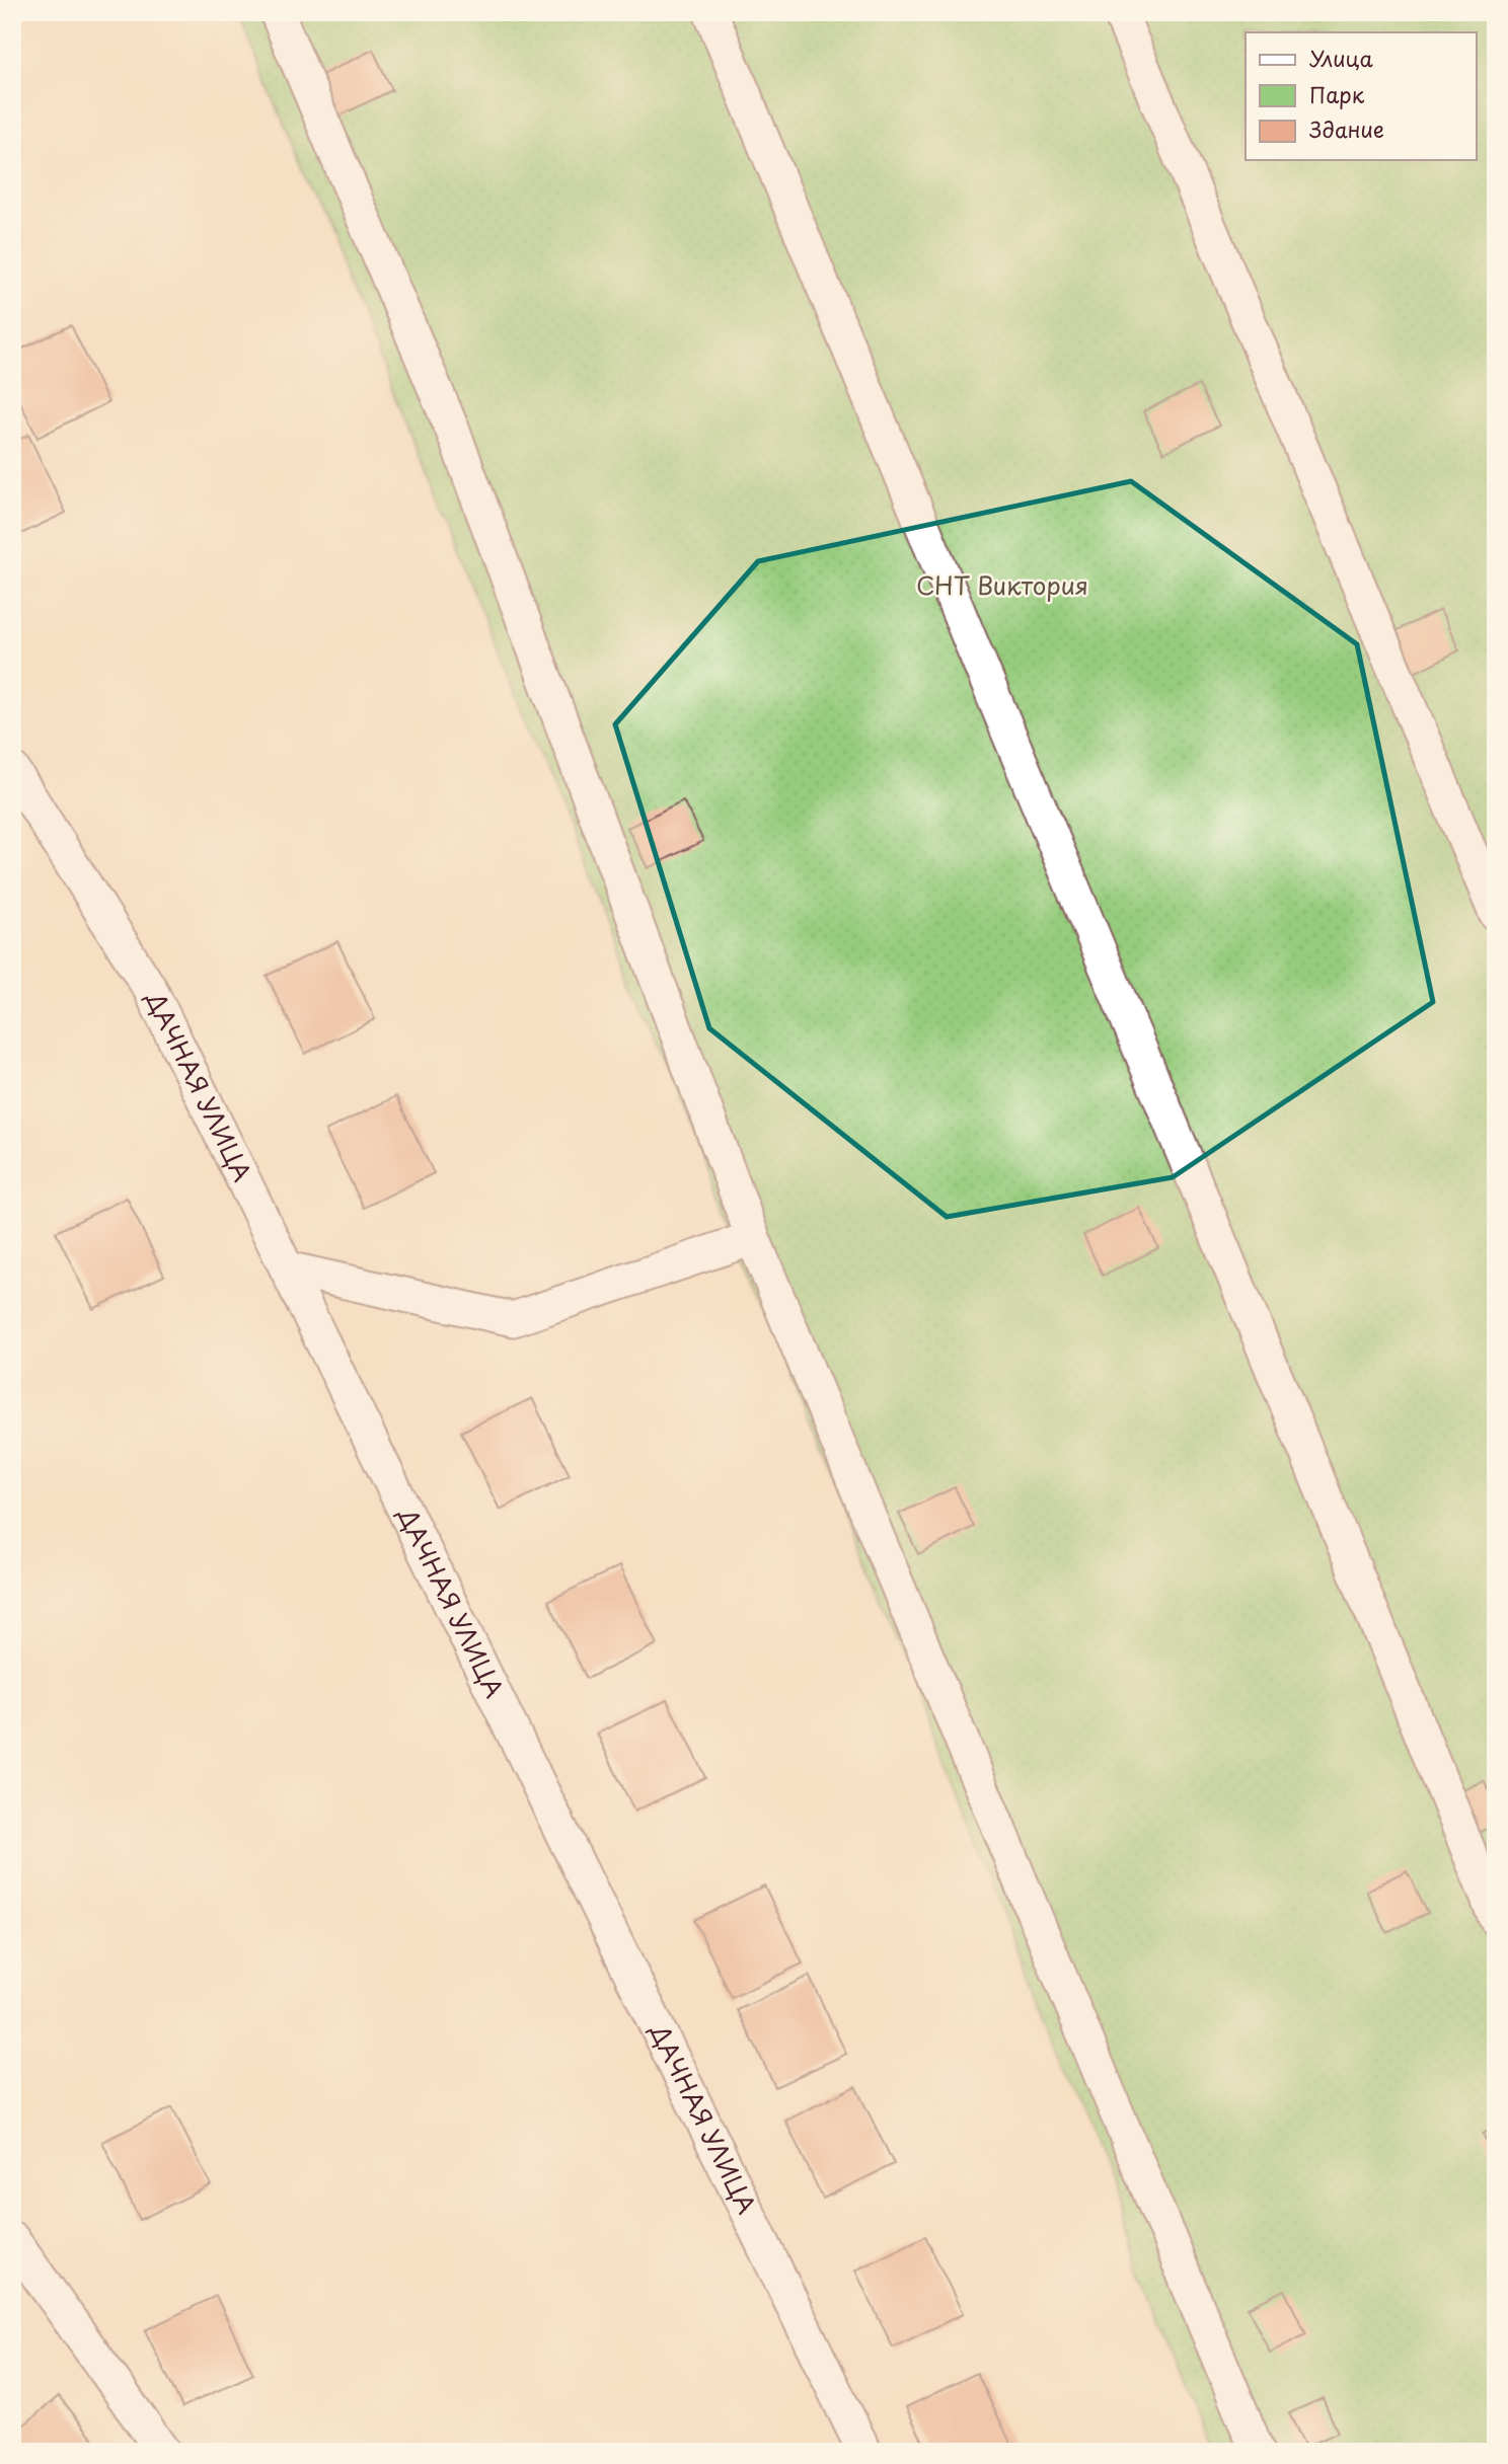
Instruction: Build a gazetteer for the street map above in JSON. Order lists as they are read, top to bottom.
{
  "streets": {
    "street": ["ДАЧНАЯ УЛИЦА"]
  },
  "parks": ["СНТ Виктория"],
  "legend": ["Улица", "Парк", "Здание"]
}
